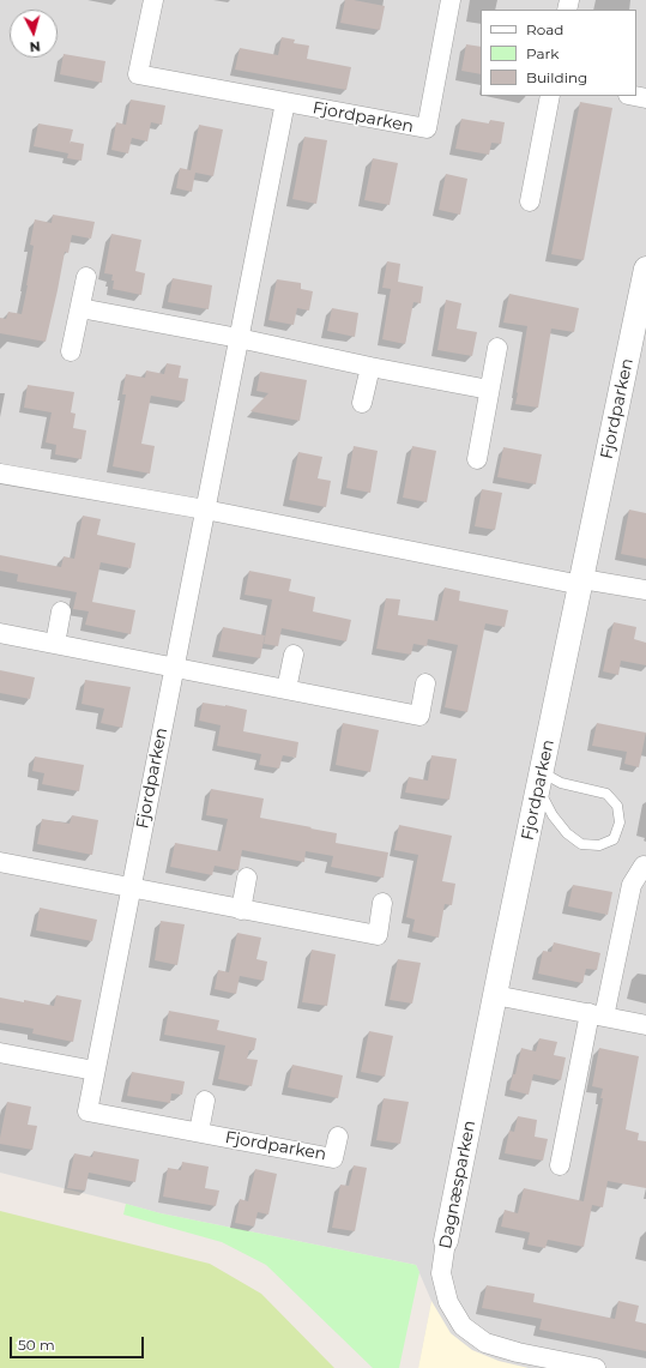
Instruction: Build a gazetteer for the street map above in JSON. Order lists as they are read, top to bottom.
{
  "streets": {
    "street": ["Fjordparken", "Dagnæsparken"]
  },
  "crossings": [
    ["Fjordparken", "Dagnæsparken"]
  ],
  "legend": ["Road", "Park", "Building"],
  "scale_bar": "50 m",
  "north": "bottom"
}
